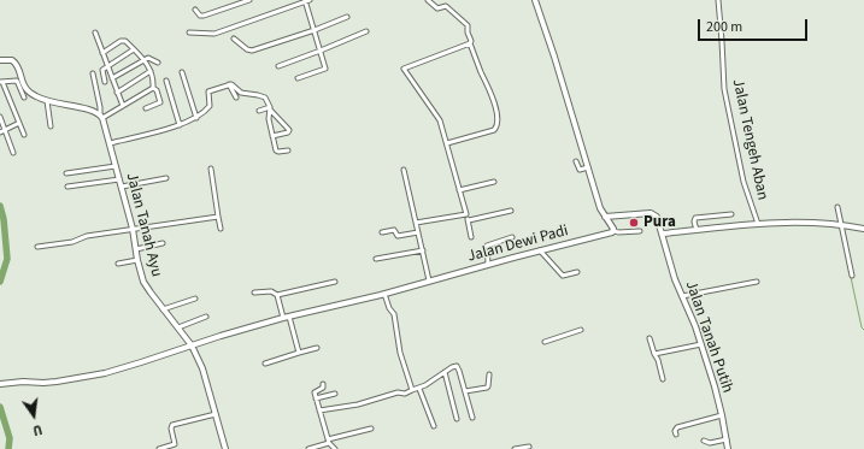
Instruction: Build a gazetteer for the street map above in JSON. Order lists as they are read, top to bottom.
{
  "streets": {
    "street": [
      "Jalan Tengeh Aban",
      "Jalan Tanah Ayu",
      "Jalan Dewi Padi",
      "Jalan Tanah Putih"
    ]
  },
  "crossings": [
    ["Jalan Tanah Ayu", "Jalan Dewi Padi"]
  ],
  "places": ["Pura"],
  "scale_bar": "200 m",
  "north": "bottom"
}
